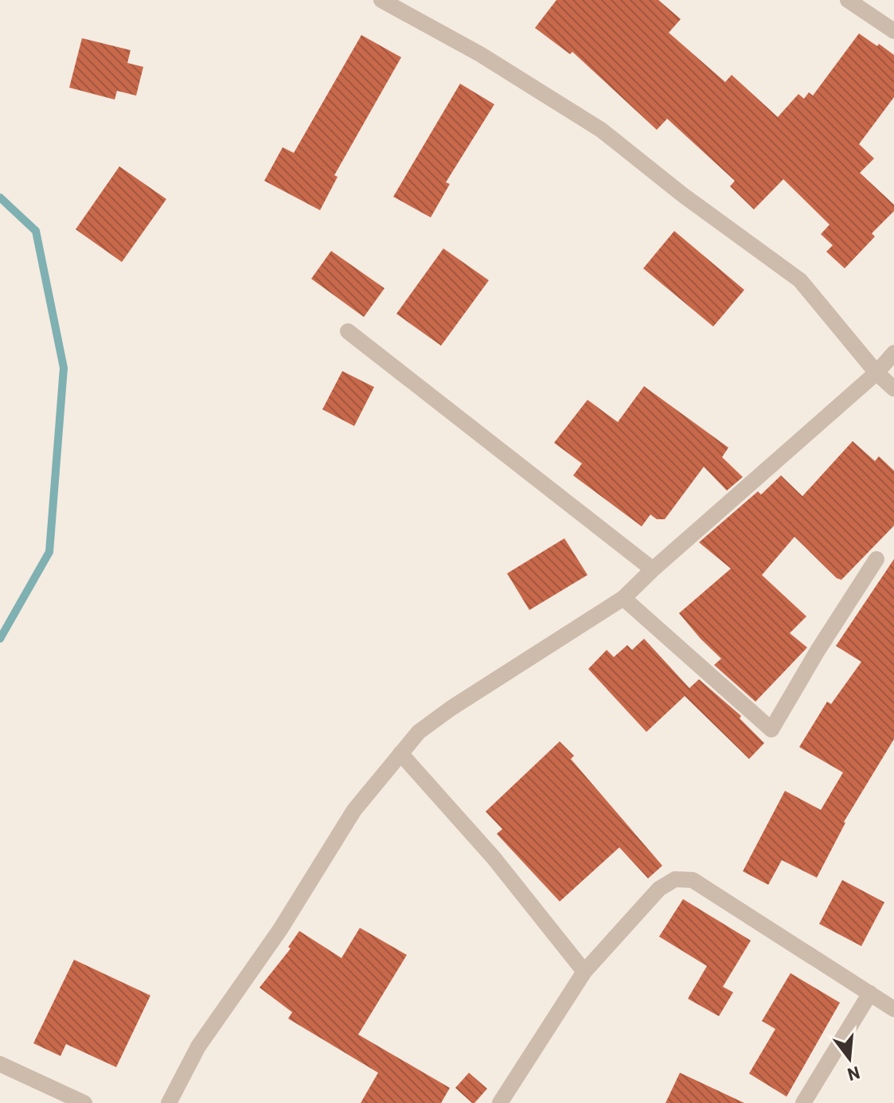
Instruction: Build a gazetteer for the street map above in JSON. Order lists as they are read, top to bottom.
{
  "north": "bottom"
}
